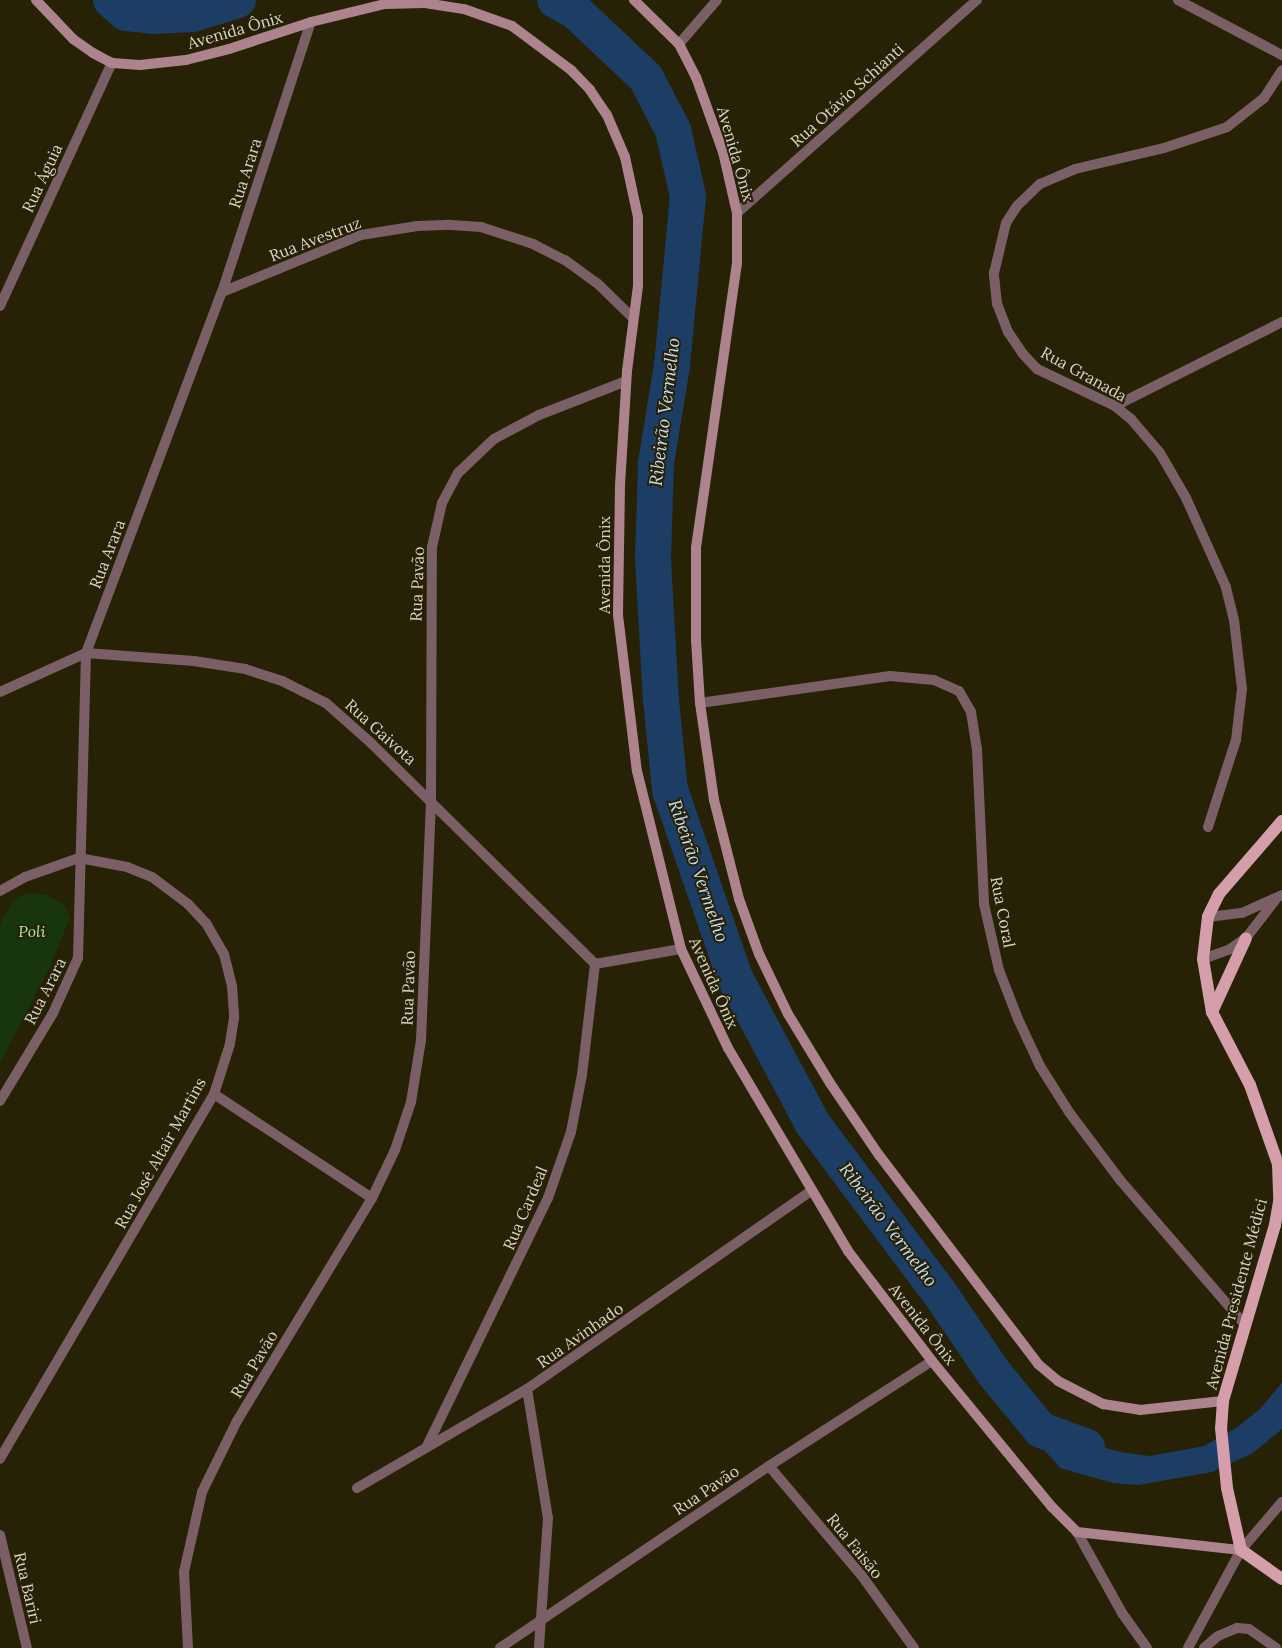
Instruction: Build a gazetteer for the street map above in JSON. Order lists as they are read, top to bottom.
{
  "streets": {
    "main road": ["Avenida Ônix", "Avenida Presidente Médici"],
    "street": [
      "Rua Otávio Schianti",
      "Rua Arara",
      "Rua Águia",
      "Rua Avestruz",
      "Rua Granada",
      "Rua Pavão",
      "Rua Gaivota",
      "Rua Coral",
      "Rua José Altair Martins",
      "Rua Cardeal",
      "Rua Avinhado",
      "Rua Faisão",
      "Rua Bariri"
    ]
  },
  "crossings": [
    ["Avenida Ônix", "Rua Otávio Schianti"],
    ["Avenida Ônix", "Rua Arara"],
    ["Avenida Ônix", "Rua Águia"],
    ["Avenida Ônix", "Rua Avestruz"],
    ["Avenida Ônix", "Rua Pavão"],
    ["Avenida Ônix", "Rua Coral"],
    ["Avenida Ônix", "Avenida Presidente Médici"],
    ["Avenida Ônix", "Rua Avinhado"],
    ["Rua Arara", "Rua Avestruz"],
    ["Rua Arara", "Rua Gaivota"],
    ["Rua Arara", "Rua José Altair Martins"],
    ["Rua Pavão", "Rua Gaivota"],
    ["Rua Pavão", "Rua Faisão"],
    ["Rua Gaivota", "Rua Cardeal"],
    ["Rua Coral", "Avenida Presidente Médici"],
    ["Rua Cardeal", "Rua Avinhado"]
  ],
  "water": ["Ribeirão Vermelho"],
  "parks": ["Poli"]
}
